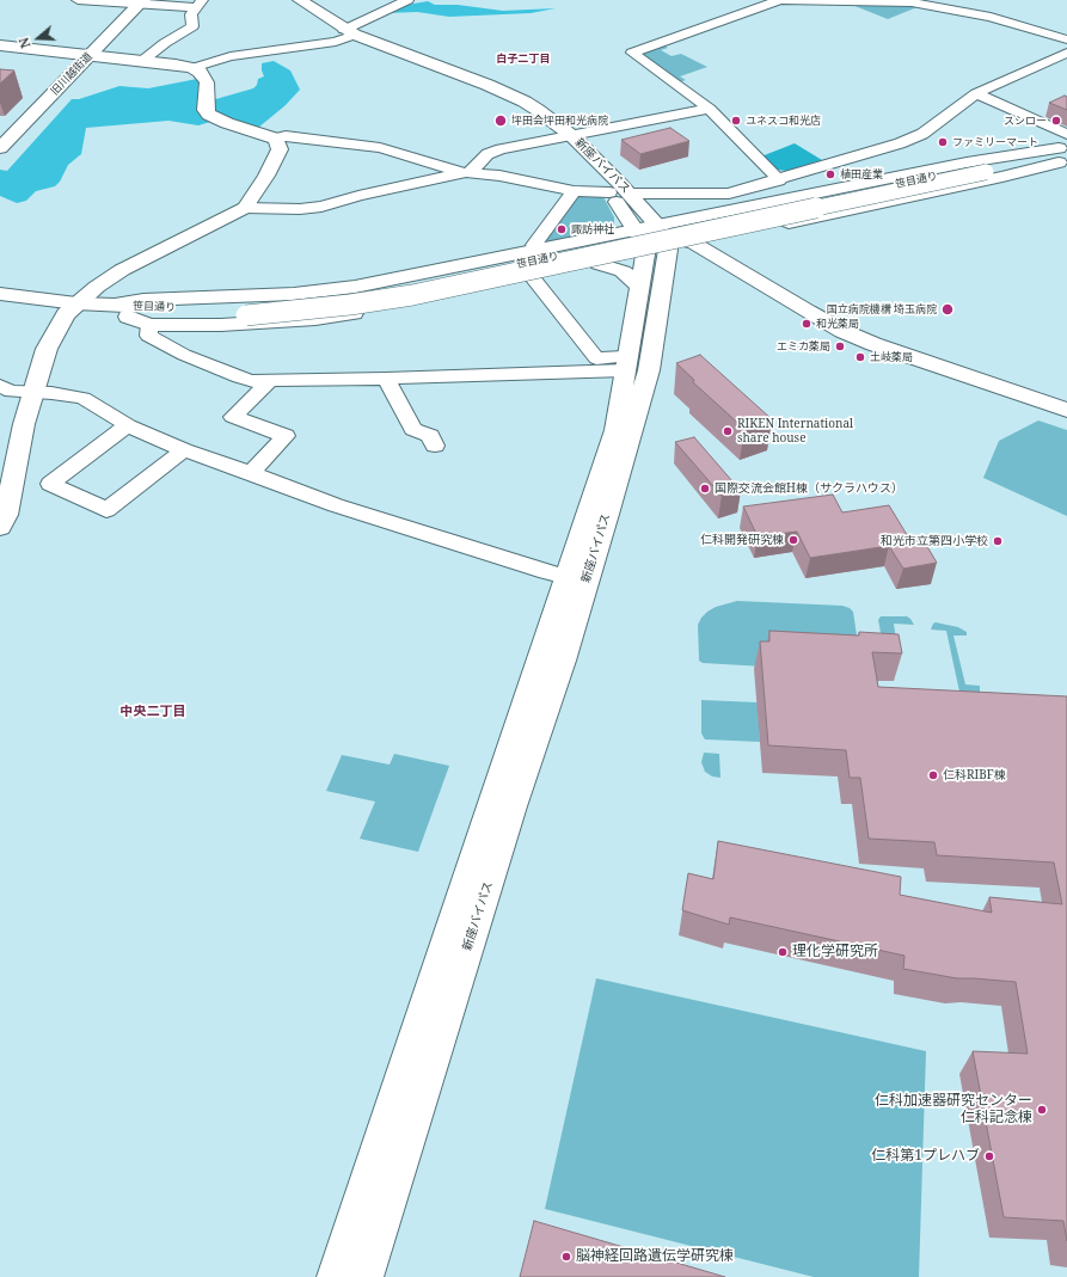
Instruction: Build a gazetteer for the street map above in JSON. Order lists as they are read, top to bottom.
{
  "streets": {
    "main road": ["旧川越街道", "新座バイパス", "笹目通り"]
  },
  "districts": ["白子二丁目", "中央二丁目"],
  "places": [
    "坪田会坪田和光病院",
    "ユネスコ和光店",
    "スシロー",
    "ファミリーマート",
    "植田産業",
    "諏訪神社",
    "国立病院機構 埼玉病院",
    "和光薬局",
    "エミカ薬局",
    "土岐薬局",
    "RIKEN International share house",
    "国際交流会館H棟（サクラハウス）",
    "仁科開発研究棟",
    "和光市立第四小学校",
    "仁科RIBF棟",
    "理化学研究所",
    "仁科加速器研究センター 仁科記念棟",
    "仁科第1プレハブ",
    "脳神経回路遺伝学研究棟"
  ],
  "north": "left"
}
